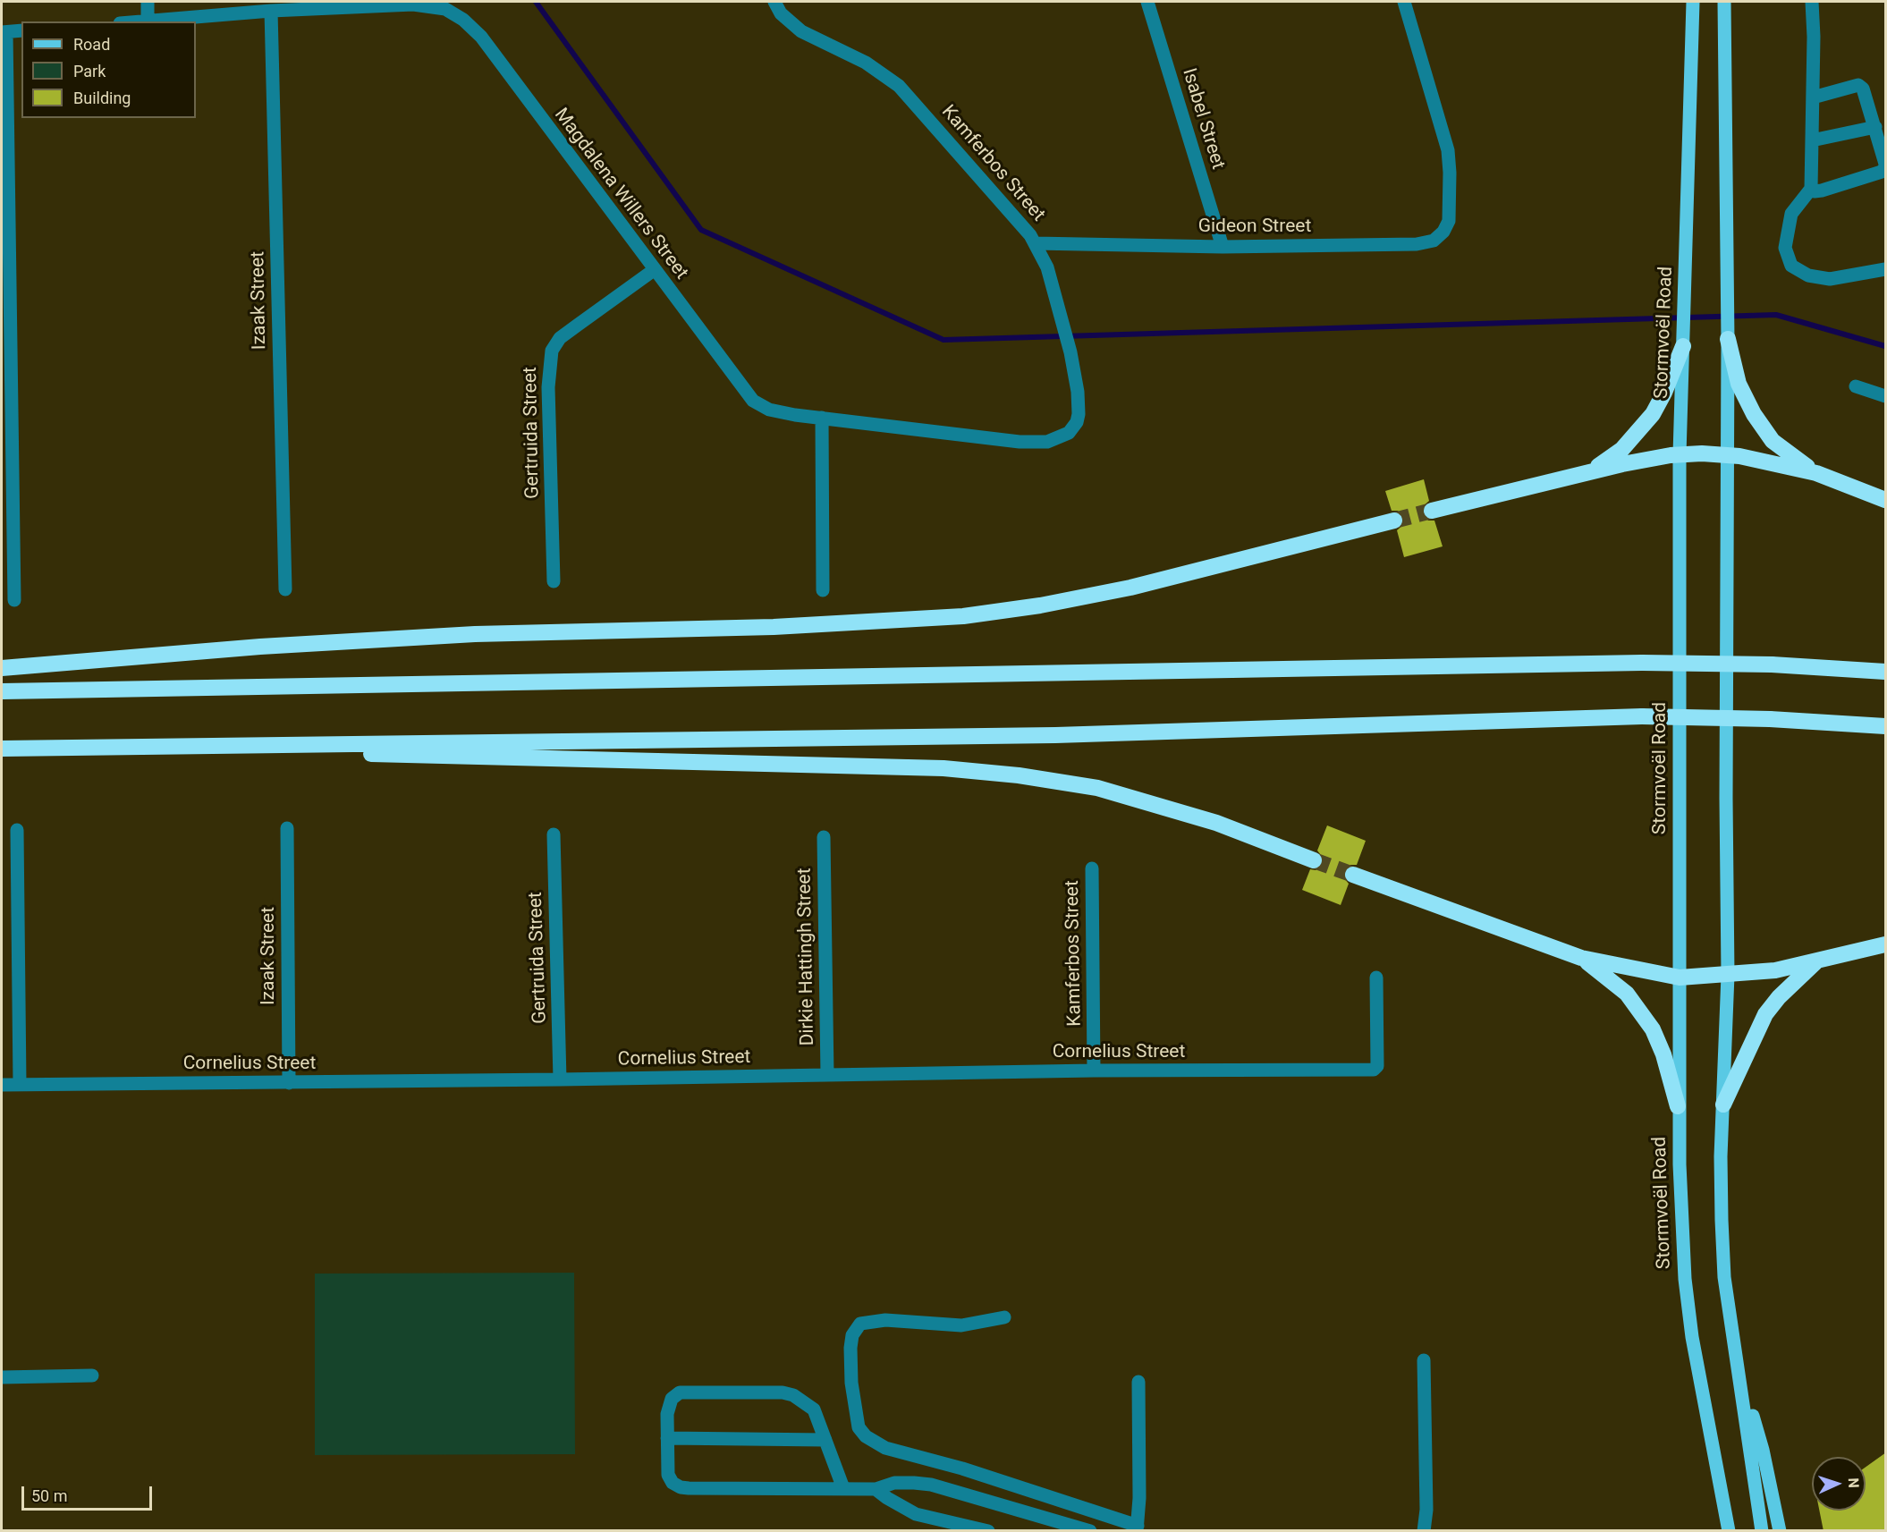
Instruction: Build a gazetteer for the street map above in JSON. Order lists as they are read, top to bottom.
{
  "streets": {
    "main road": ["Stormvoël Road"],
    "street": [
      "Isabel Street",
      "Kamferbos Street",
      "Magdalena Willers Street",
      "Gideon Street",
      "Izaak Street",
      "Gertruida Street",
      "Dirkie Hattingh Street",
      "Cornelius Street"
    ]
  },
  "crossings": [
    ["Isabel Street", "Gideon Street"],
    ["Kamferbos Street", "Magdalena Willers Street"],
    ["Kamferbos Street", "Gideon Street"],
    ["Kamferbos Street", "Cornelius Street"],
    ["Magdalena Willers Street", "Izaak Street"],
    ["Magdalena Willers Street", "Gertruida Street"],
    ["Izaak Street", "Cornelius Street"],
    ["Gertruida Street", "Cornelius Street"],
    ["Dirkie Hattingh Street", "Cornelius Street"]
  ],
  "legend": ["Road", "Park", "Building"],
  "scale_bar": "50 m",
  "north": "right"
}
